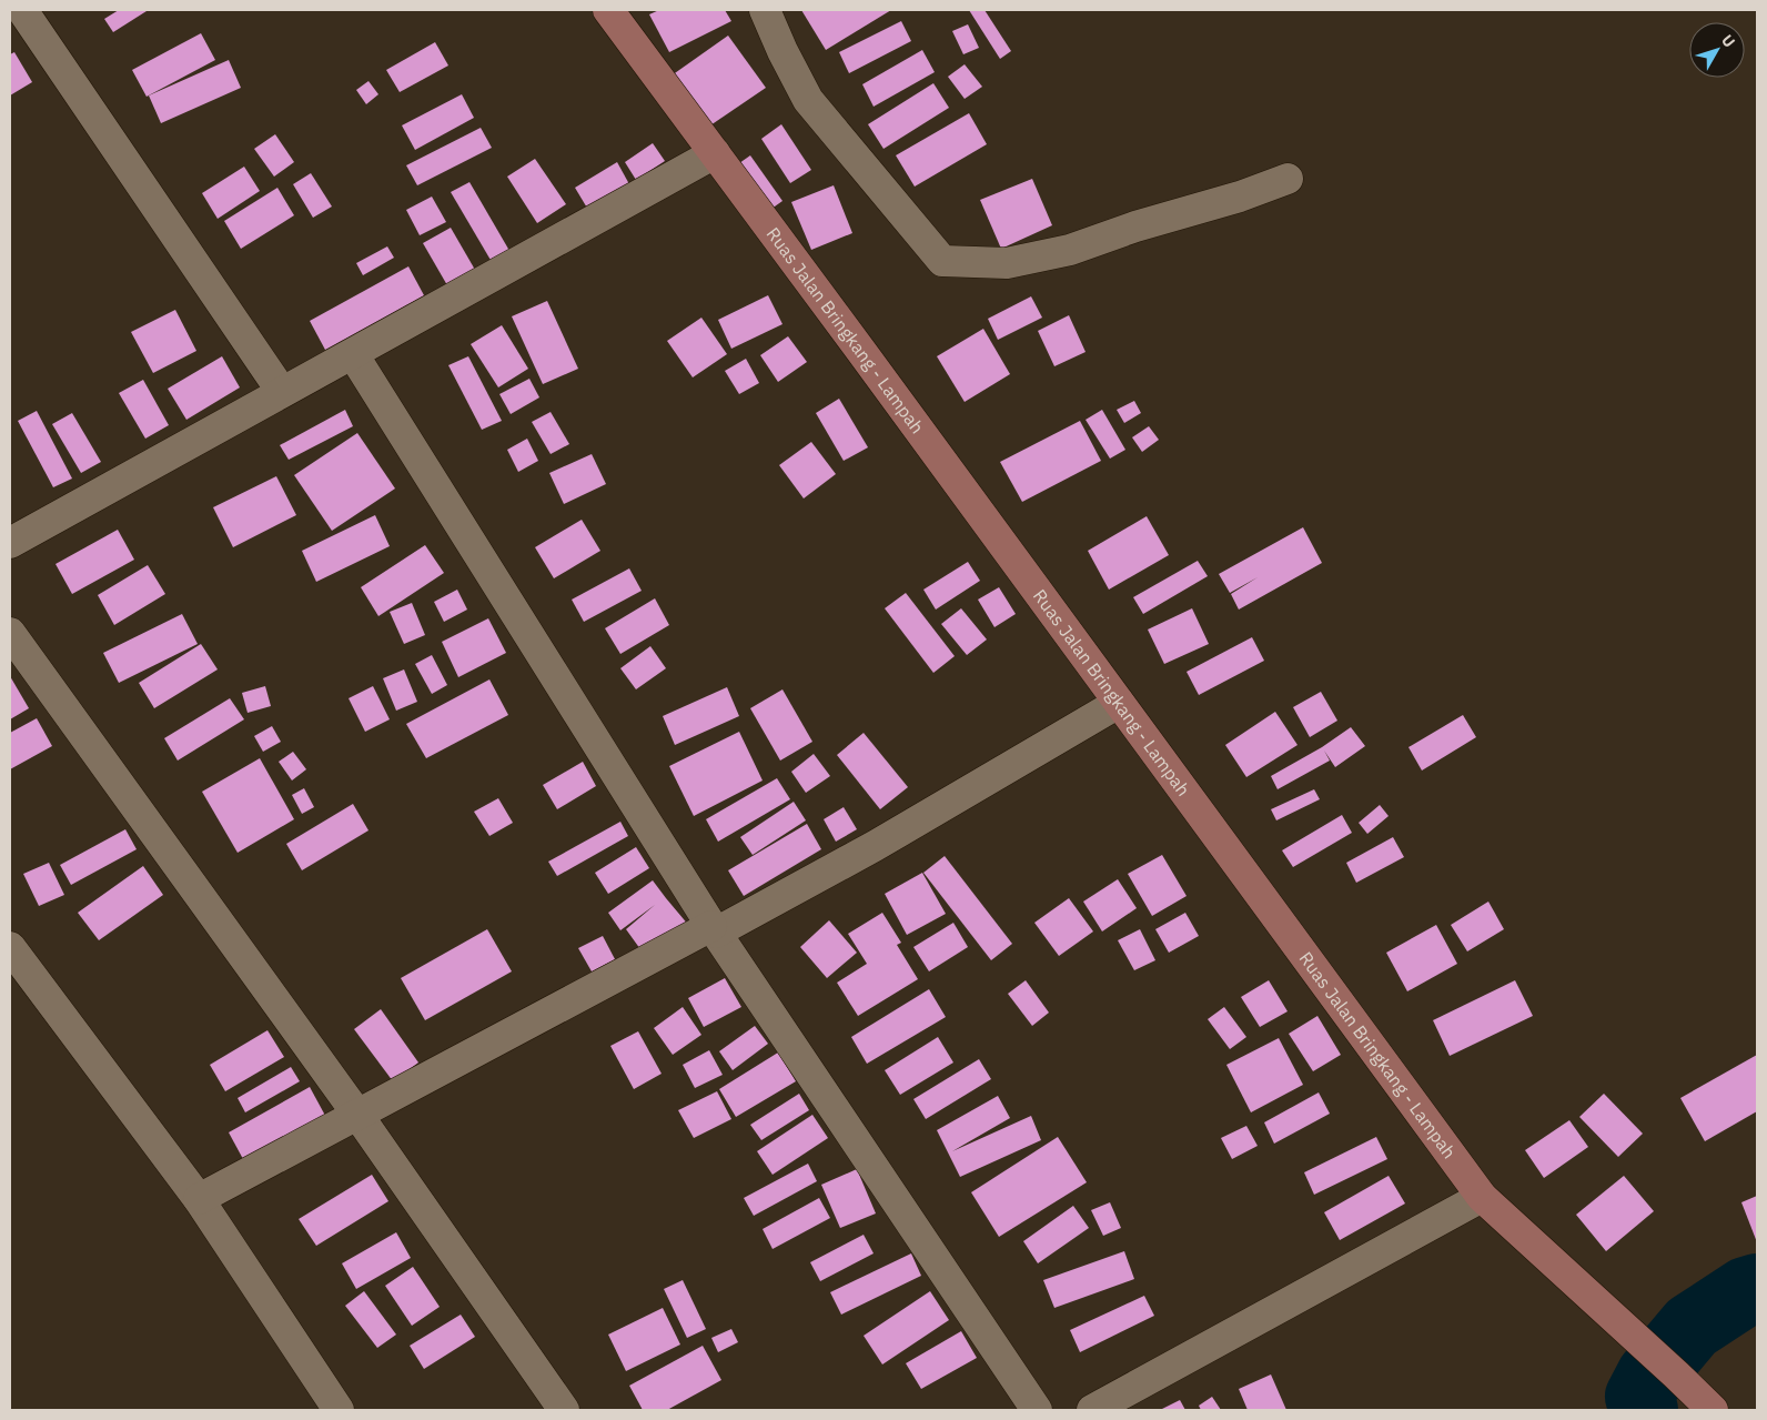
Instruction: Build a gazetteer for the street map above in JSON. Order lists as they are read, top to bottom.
{
  "streets": {
    "main road": ["Ruas Jalan Bringkang - Lampah"]
  },
  "north": "top right"
}
